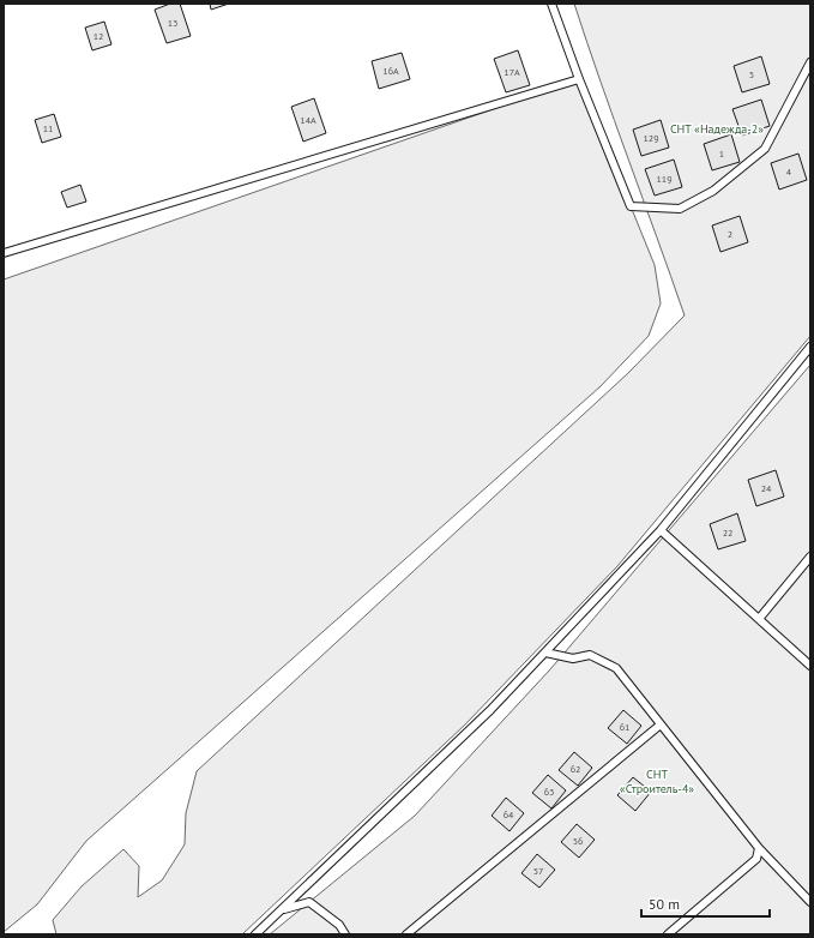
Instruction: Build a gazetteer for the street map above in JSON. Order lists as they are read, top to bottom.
{
  "parks": ["СНТ «Надежда-2»", "СНТ «Строитель-4»"],
  "house_numbers": [
    "13",
    "12",
    "16А",
    "17А",
    "5",
    "14А",
    "11",
    "129",
    "1",
    "4",
    "119",
    "2",
    "24",
    "22",
    "61",
    "62",
    "63",
    "64",
    "56",
    "57"
  ],
  "scale_bar": "50 m"
}
